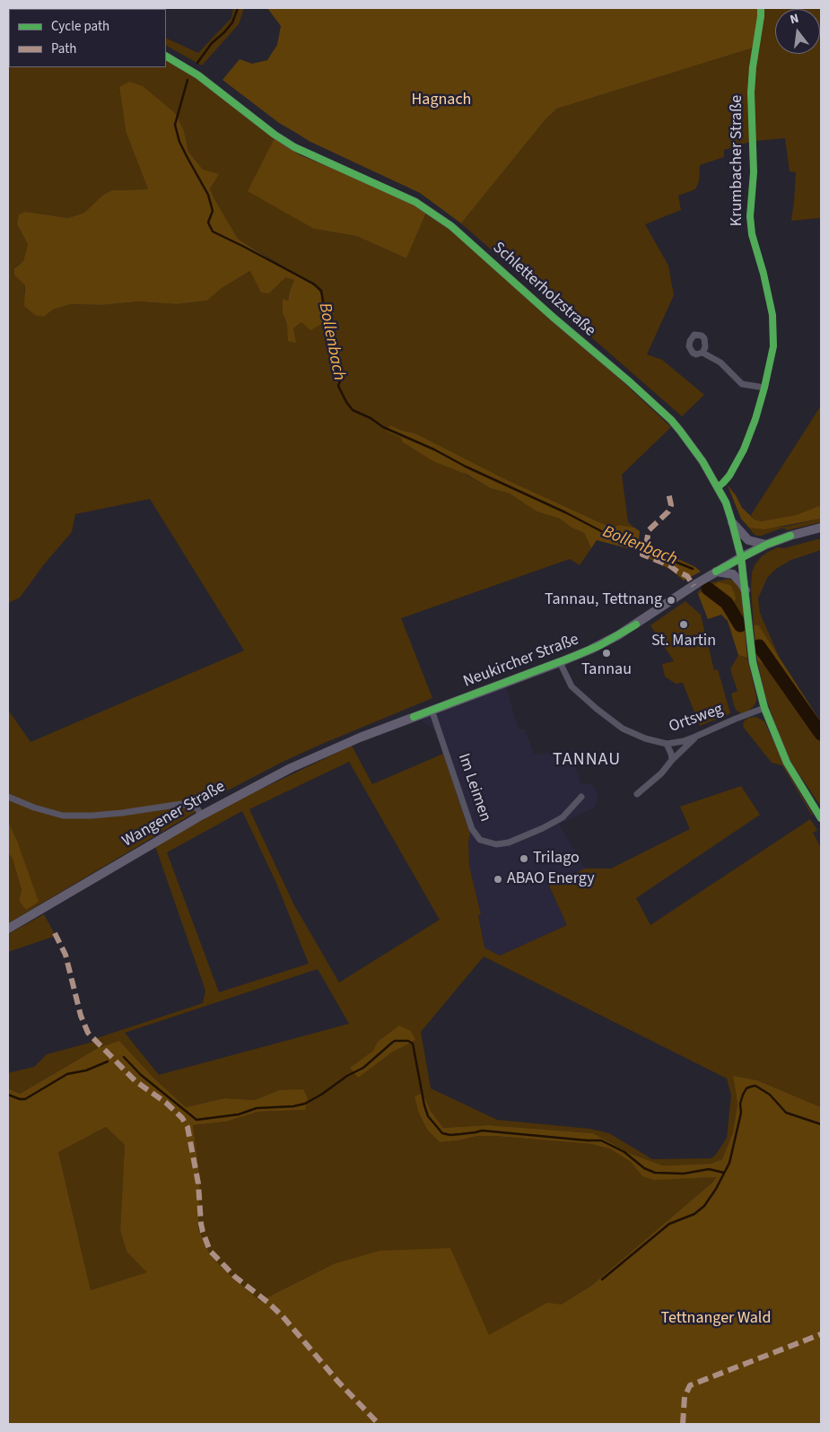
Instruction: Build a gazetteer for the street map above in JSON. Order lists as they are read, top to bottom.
{
  "streets": {
    "main road": ["Neukircher Straße", "Wangener Straße"],
    "street": [
      "Krumbacher Straße",
      "Schletterholzstraße",
      "Ortsweg",
      "Im Leimen"
    ]
  },
  "crossings": [
    ["Krumbacher Straße", "Schletterholzstraße"],
    ["Schletterholzstraße", "Neukircher Straße"],
    ["Schletterholzstraße", "Ortsweg"],
    ["Neukircher Straße", "Ortsweg"],
    ["Neukircher Straße", "Im Leimen"],
    ["Neukircher Straße", "Wangener Straße"]
  ],
  "districts": ["TANNAU"],
  "water": ["Bollenbach"],
  "parks": ["Hagnach", "Tettnanger Wald"],
  "places": [
    "Tannau, Tettnang",
    "St. Martin",
    "Tannau",
    "Trilago",
    "ABAO Energy"
  ],
  "legend": ["Cycle path", "Path"],
  "north": "top"
}
